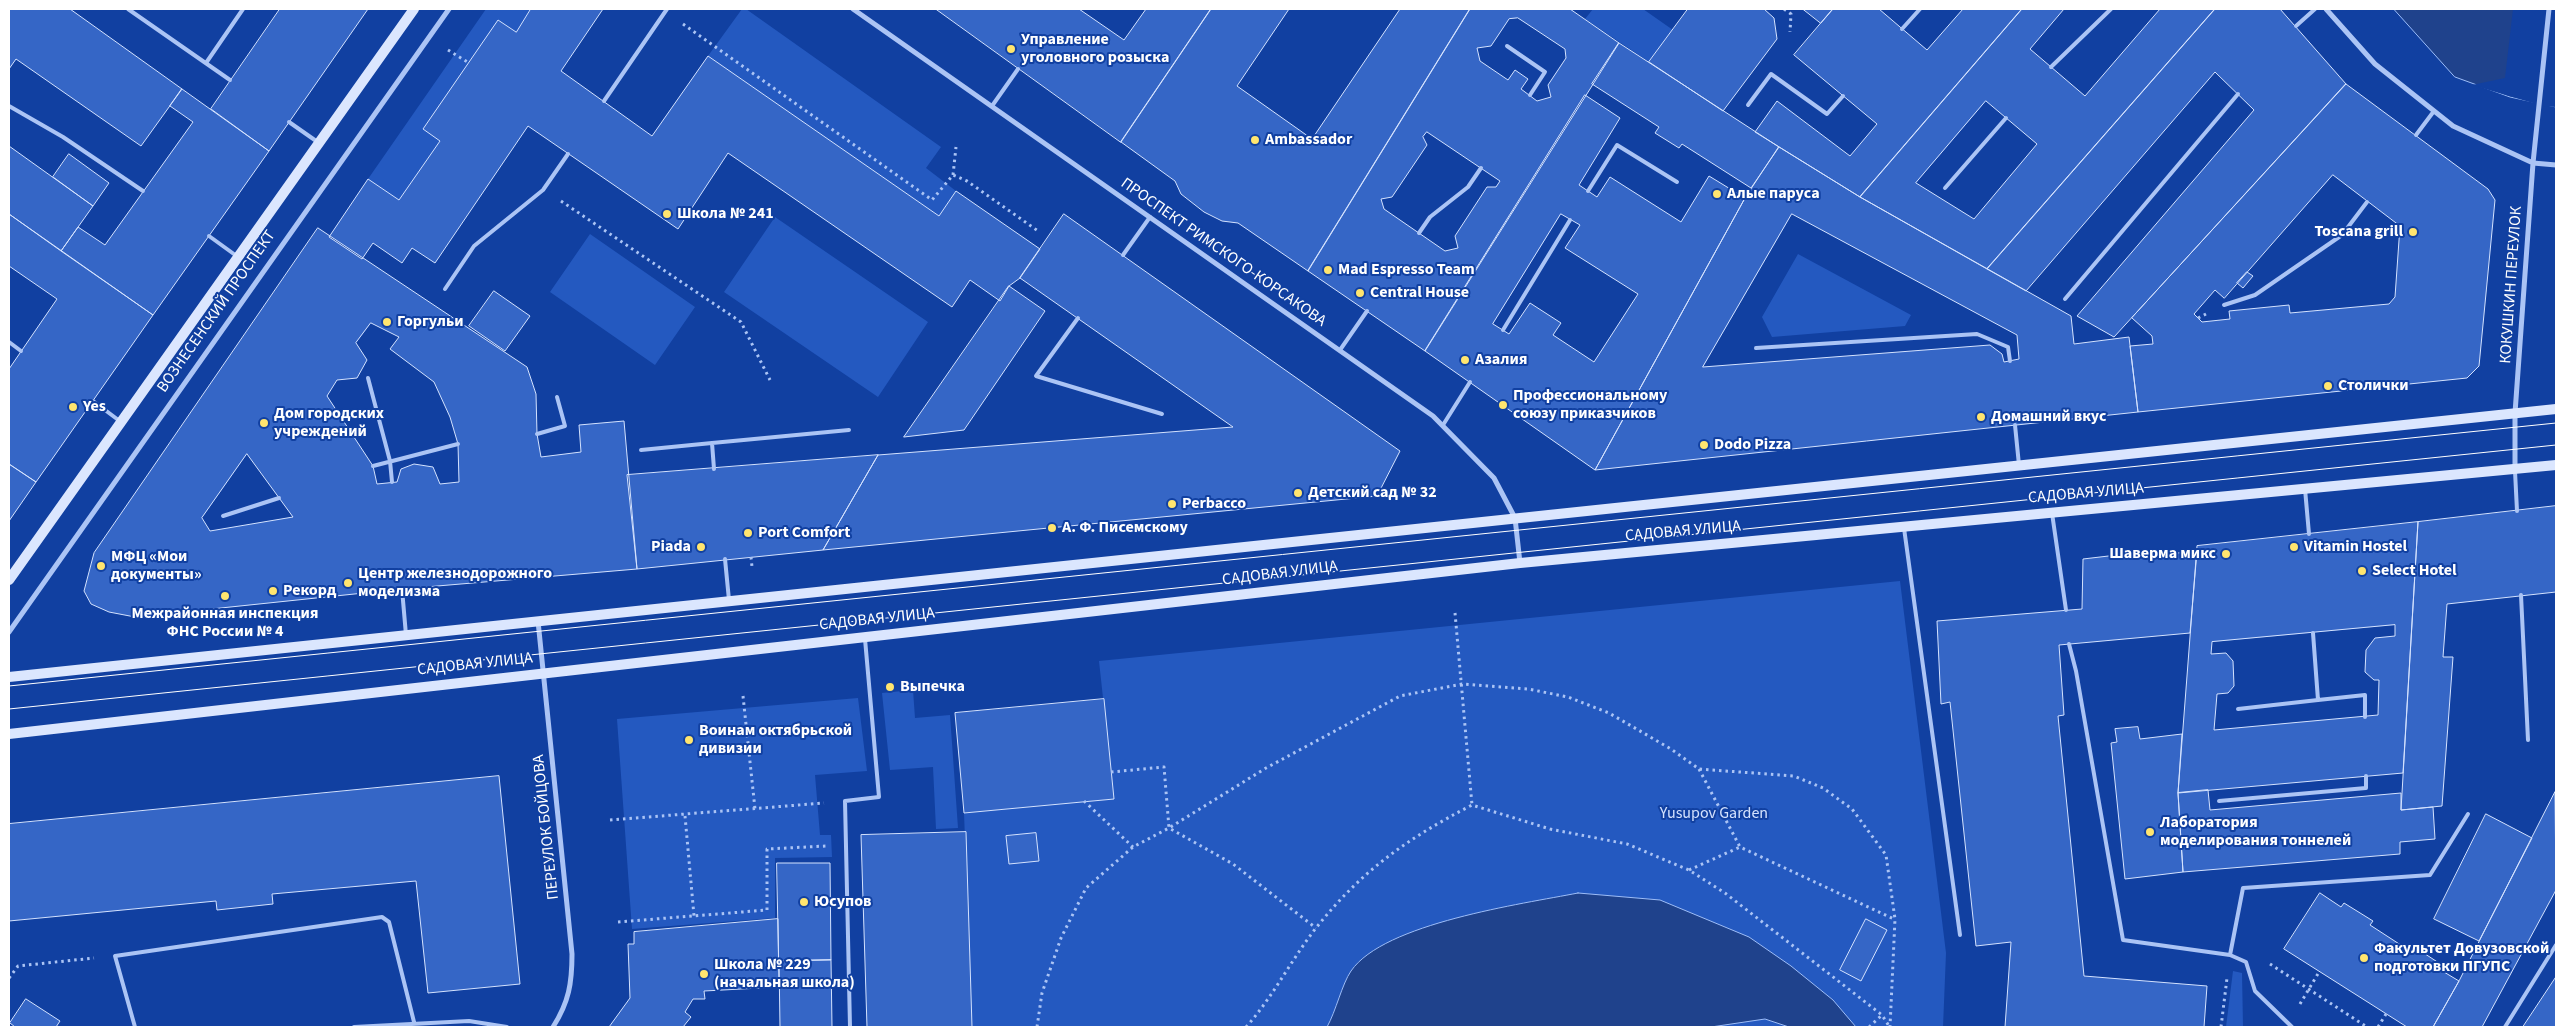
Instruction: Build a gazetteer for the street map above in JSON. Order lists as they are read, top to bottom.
{
  "streets": {
    "main road": ["ВОЗНЕСЕНСКИЙ ПРОСПЕКТ", "САДОВАЯ УЛИЦА"],
    "street": ["ПРОСПЕКТ РИМСКОГО-КОРСАКОВА", "КОКУШКИН ПЕРЕУЛОК", "ПЕРЕУЛОК БОЙЦОВА"]
  },
  "crossings": [
    ["ПРОСПЕКТ РИМСКОГО-КОРСАКОВА", "САДОВАЯ УЛИЦА"],
    ["КОКУШКИН ПЕРЕУЛОК", "САДОВАЯ УЛИЦА"],
    ["САДОВАЯ УЛИЦА", "ПЕРЕУЛОК БОЙЦОВА"]
  ],
  "parks": ["Yusupov Garden"],
  "places": [
    "Управление уголовного розыска",
    "Ambassador",
    "Алые паруса",
    "Школа № 241",
    "Toscana grill",
    "Mad Espresso Team",
    "Central House",
    "Горгульи",
    "Азалия",
    "Столички",
    "Профессиональному союзу приказчиков",
    "Yes",
    "Домашний вкус",
    "Дом городских учреждений",
    "Dodo Pizza",
    "Детский сад № 32",
    "Perbacco",
    "А. Ф. Писемскому",
    "Port Comfort",
    "Piada",
    "Vitamin Hostel",
    "Шаверма микс",
    "МФЦ «Мои документы»",
    "Select Hotel",
    "Центр железнодорожного моделизма",
    "Рекорд",
    "Межрайонная инспекция ФНС России № 4",
    "Выпечка",
    "Воинам октябрьской дивизии",
    "Лаборатория моделирования тоннелей",
    "Юсупов",
    "Факультет Довузовской подготовки ПГУПС",
    "Школа № 229 (начальная школа)"
  ]
}
